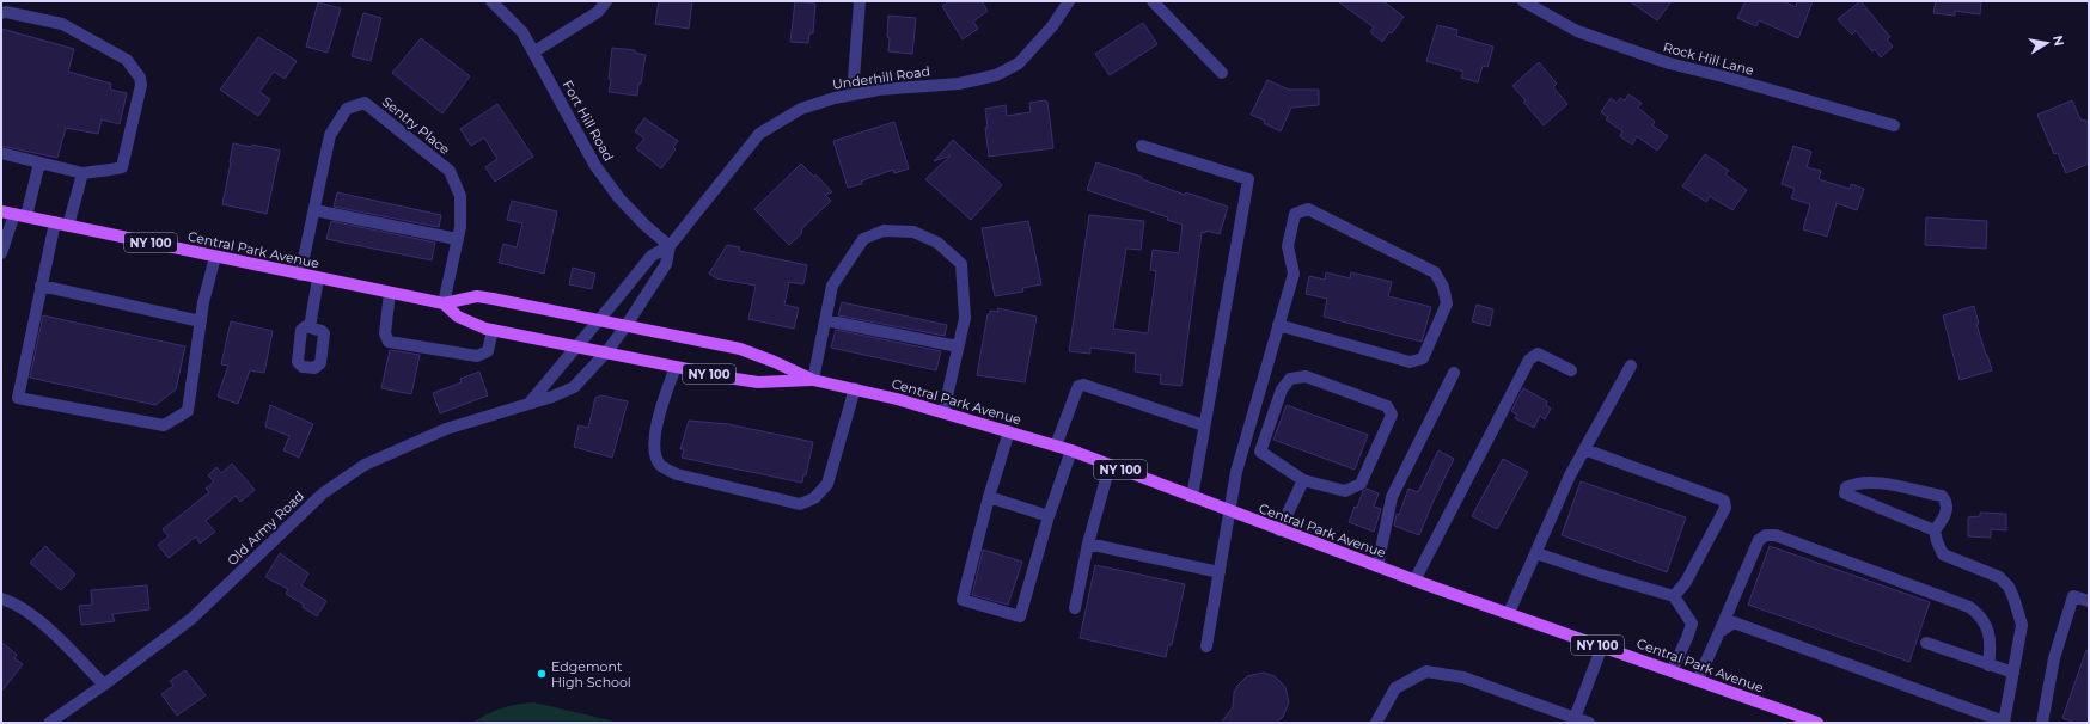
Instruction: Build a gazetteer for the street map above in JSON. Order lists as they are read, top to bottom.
{
  "streets": {
    "main road": ["NY 100", "Central Park Avenue"],
    "street": [
      "Rock Hill Lane",
      "Underhill Road",
      "Fort Hill Road",
      "Sentry Place",
      "Old Army Road"
    ]
  },
  "crossings": [
    ["Underhill Road", "Fort Hill Road"],
    ["Underhill Road", "Central Park Avenue"],
    ["Underhill Road", "Old Army Road"],
    ["Sentry Place", "Central Park Avenue"],
    ["Central Park Avenue", "Old Army Road"]
  ],
  "places": ["Edgemont High School"],
  "north": "right"
}
